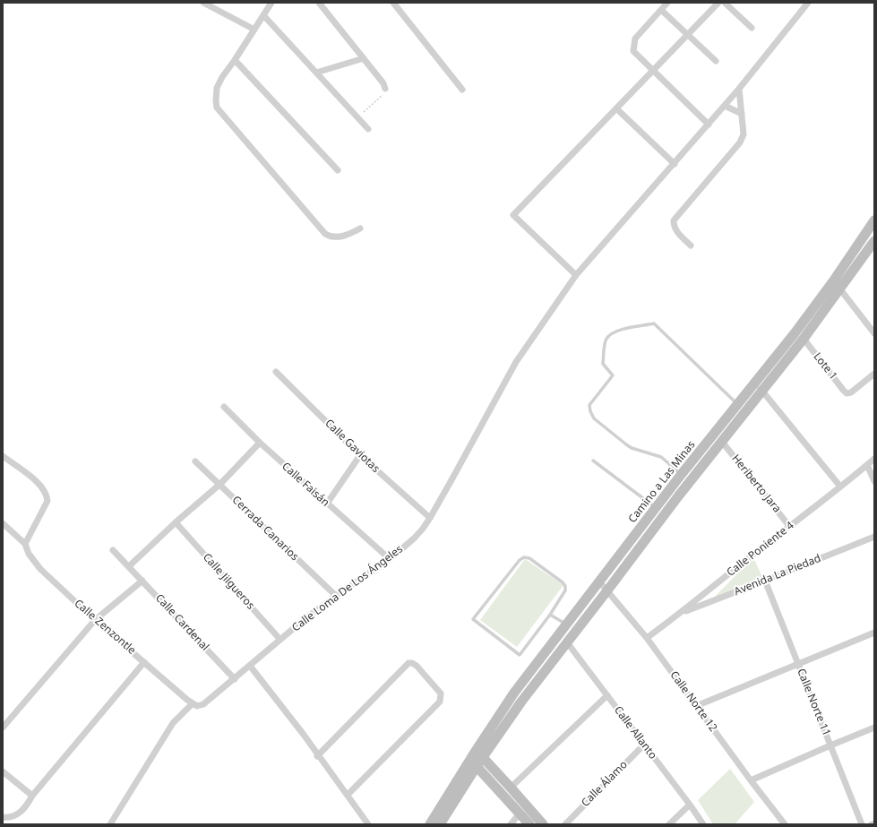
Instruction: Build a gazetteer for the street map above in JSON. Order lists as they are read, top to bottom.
{
  "streets": {
    "street": [
      "Lote 1",
      "Calle Gaviotas",
      "Camino a Las Minas",
      "Heriberto Jara",
      "Calle Faisán",
      "Cerrada Canarios",
      "Calle Poniente 4",
      "Avenida La Piedad",
      "Calle Jilgueros",
      "Calle Loma De Los Ángeles",
      "Calle Cardenal",
      "Calle Zenzontle",
      "Calle Norte 12",
      "Calle Norte 11",
      "Calle Allanto",
      "Calle Álamo"
    ]
  },
  "crossings": [
    ["Lote 1", "Camino a Las Minas"],
    ["Calle Gaviotas", "Calle Loma De Los Ángeles"],
    ["Camino a Las Minas", "Heriberto Jara"],
    ["Camino a Las Minas", "Calle Norte 12"],
    ["Camino a Las Minas", "Calle Allanto"],
    ["Heriberto Jara", "Calle Poniente 4"],
    ["Calle Faisán", "Calle Loma De Los Ángeles"],
    ["Cerrada Canarios", "Calle Loma De Los Ángeles"],
    ["Calle Poniente 4", "Avenida La Piedad"],
    ["Calle Poniente 4", "Calle Norte 12"],
    ["Avenida La Piedad", "Calle Norte 11"],
    ["Calle Jilgueros", "Calle Loma De Los Ángeles"],
    ["Calle Loma De Los Ángeles", "Calle Cardenal"],
    ["Calle Loma De Los Ángeles", "Calle Zenzontle"],
    ["Calle Allanto", "Calle Álamo"]
  ]
}
